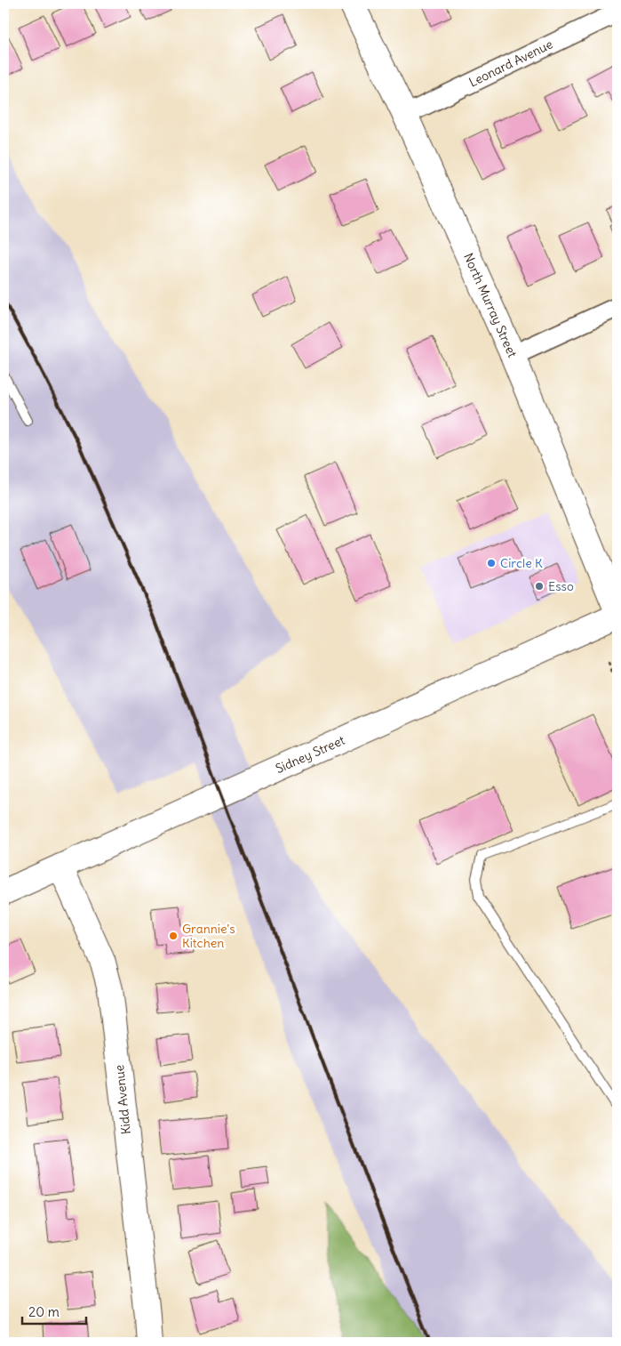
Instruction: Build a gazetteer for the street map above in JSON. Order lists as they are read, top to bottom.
{
  "streets": {
    "street": [
      "Leonard Avenue",
      "North Murray Street",
      "Sidney Street",
      "Kidd Avenue"
    ]
  },
  "crossings": [
    ["Leonard Avenue", "North Murray Street"],
    ["Sidney Street", "Kidd Avenue"]
  ],
  "places": ["Circle K", "Esso", "Grannie's Kitchen"],
  "scale_bar": "20 m"
}
